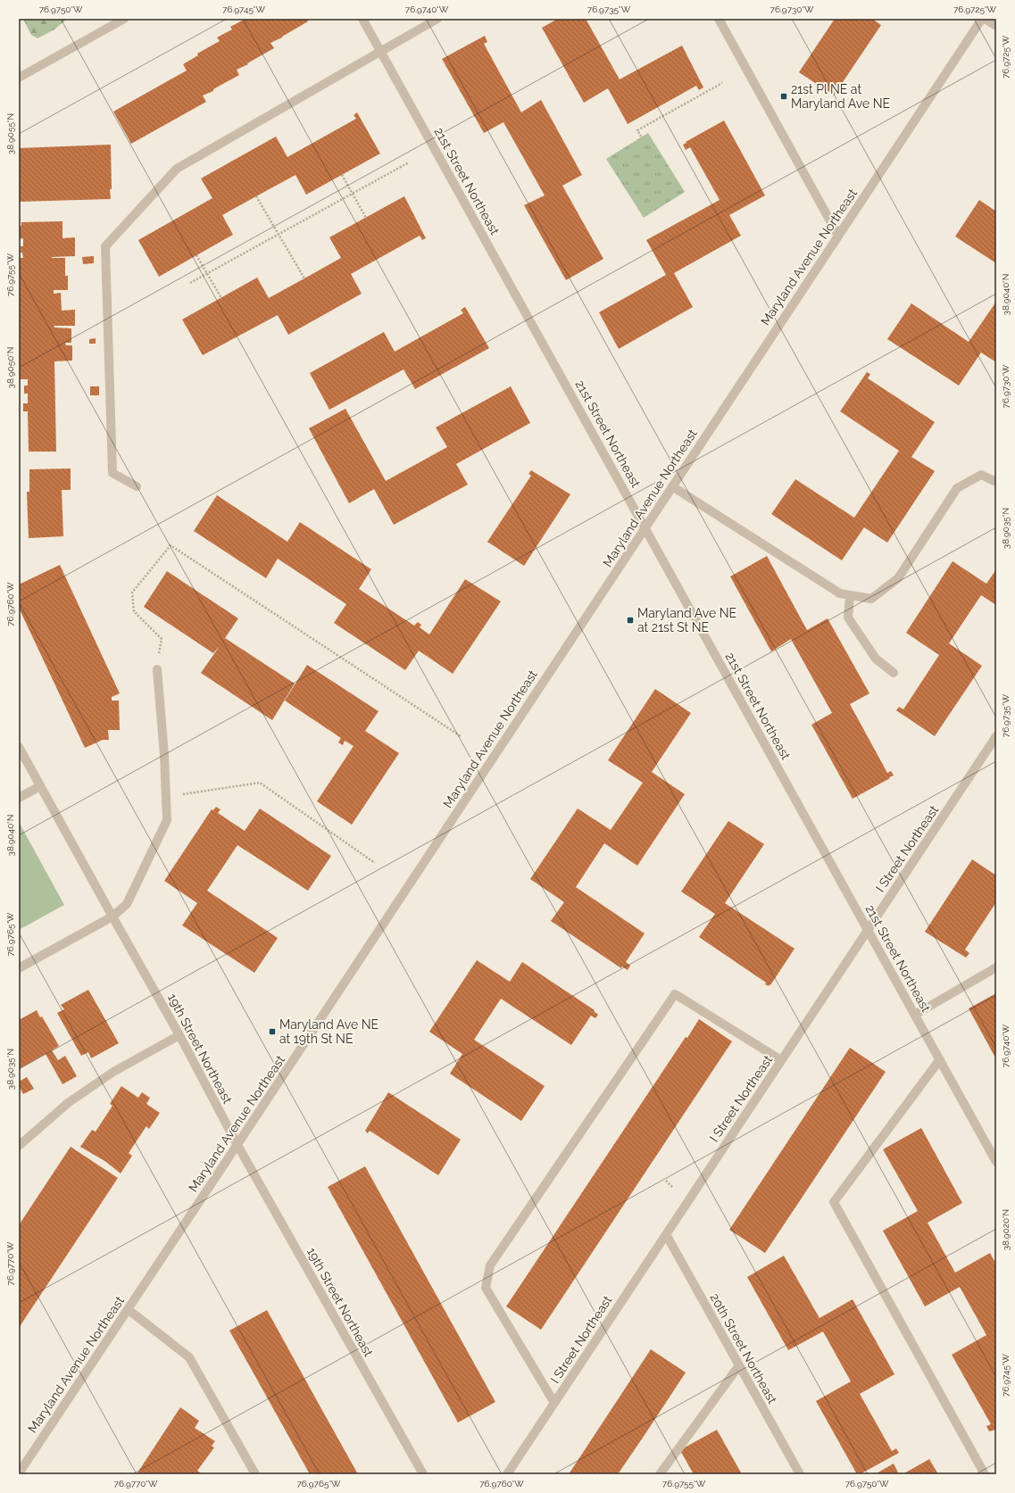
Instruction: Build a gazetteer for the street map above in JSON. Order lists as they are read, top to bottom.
{
  "streets": {
    "street": [
      "21st Street Northeast",
      "Maryland Avenue Northeast",
      "I Street Northeast",
      "19th Street Northeast",
      "20th Street Northeast"
    ]
  },
  "crossings": [
    ["21st Street Northeast", "Maryland Avenue Northeast"],
    ["21st Street Northeast", "I Street Northeast"],
    ["Maryland Avenue Northeast", "19th Street Northeast"],
    ["I Street Northeast", "20th Street Northeast"]
  ],
  "places": {
    "transit": ["21st Pl NE at Maryland Ave NE", "Maryland Ave NE at 21st St NE", "Maryland Ave NE at 19th St NE"]
  },
  "coordinates": [
    "76.9750°W",
    "76.9745°W",
    "76.9740°W",
    "76.9735°W",
    "76.9730°W",
    "76.9725°W",
    "38.9055°N",
    "76.9755°W",
    "38.9040°N",
    "38.9050°N",
    "38.9035°N",
    "76.9760°W",
    "76.9765°W",
    "38.9020°N",
    "76.9770°W"
  ]
}
